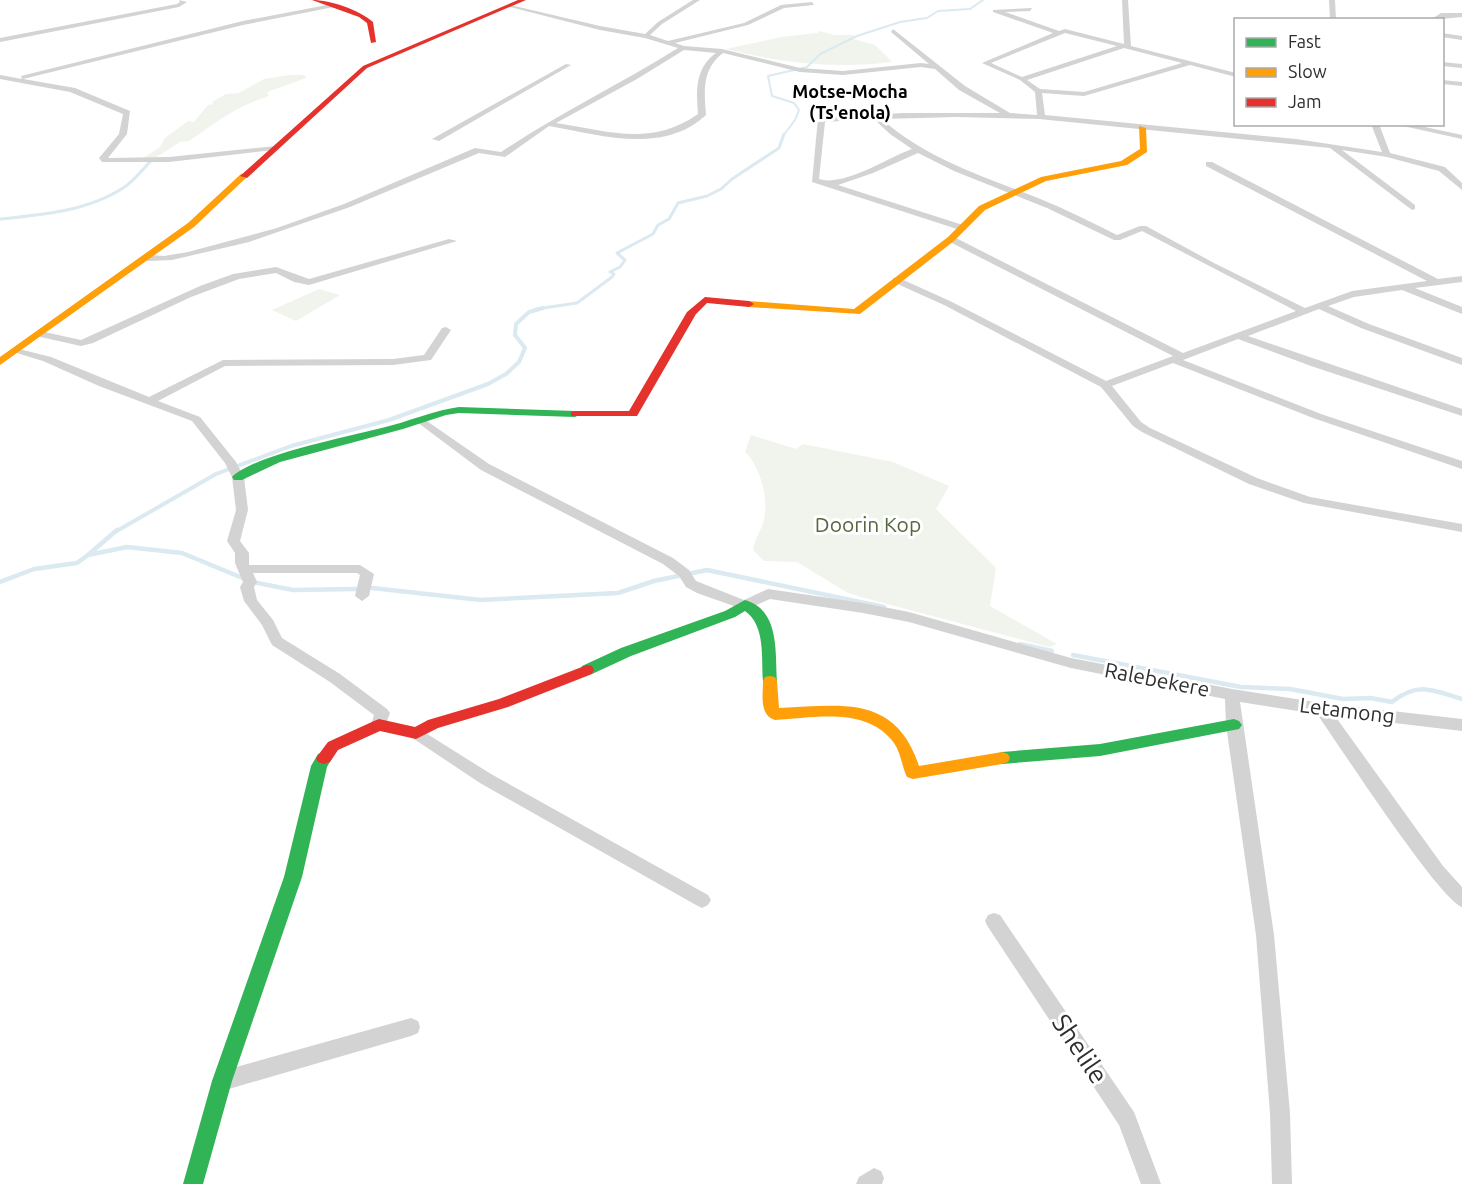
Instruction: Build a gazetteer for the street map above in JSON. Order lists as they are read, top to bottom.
{
  "streets": {
    "street": ["Ralebekere", "Letamong", "Shelile"]
  },
  "crossings": [
    ["Ralebekere", "Letamong"]
  ],
  "districts": ["Motse-Mocha (Ts'enola)"],
  "parks": ["Doorin Kop"],
  "legend": ["Fast", "Slow", "Jam"]
}
